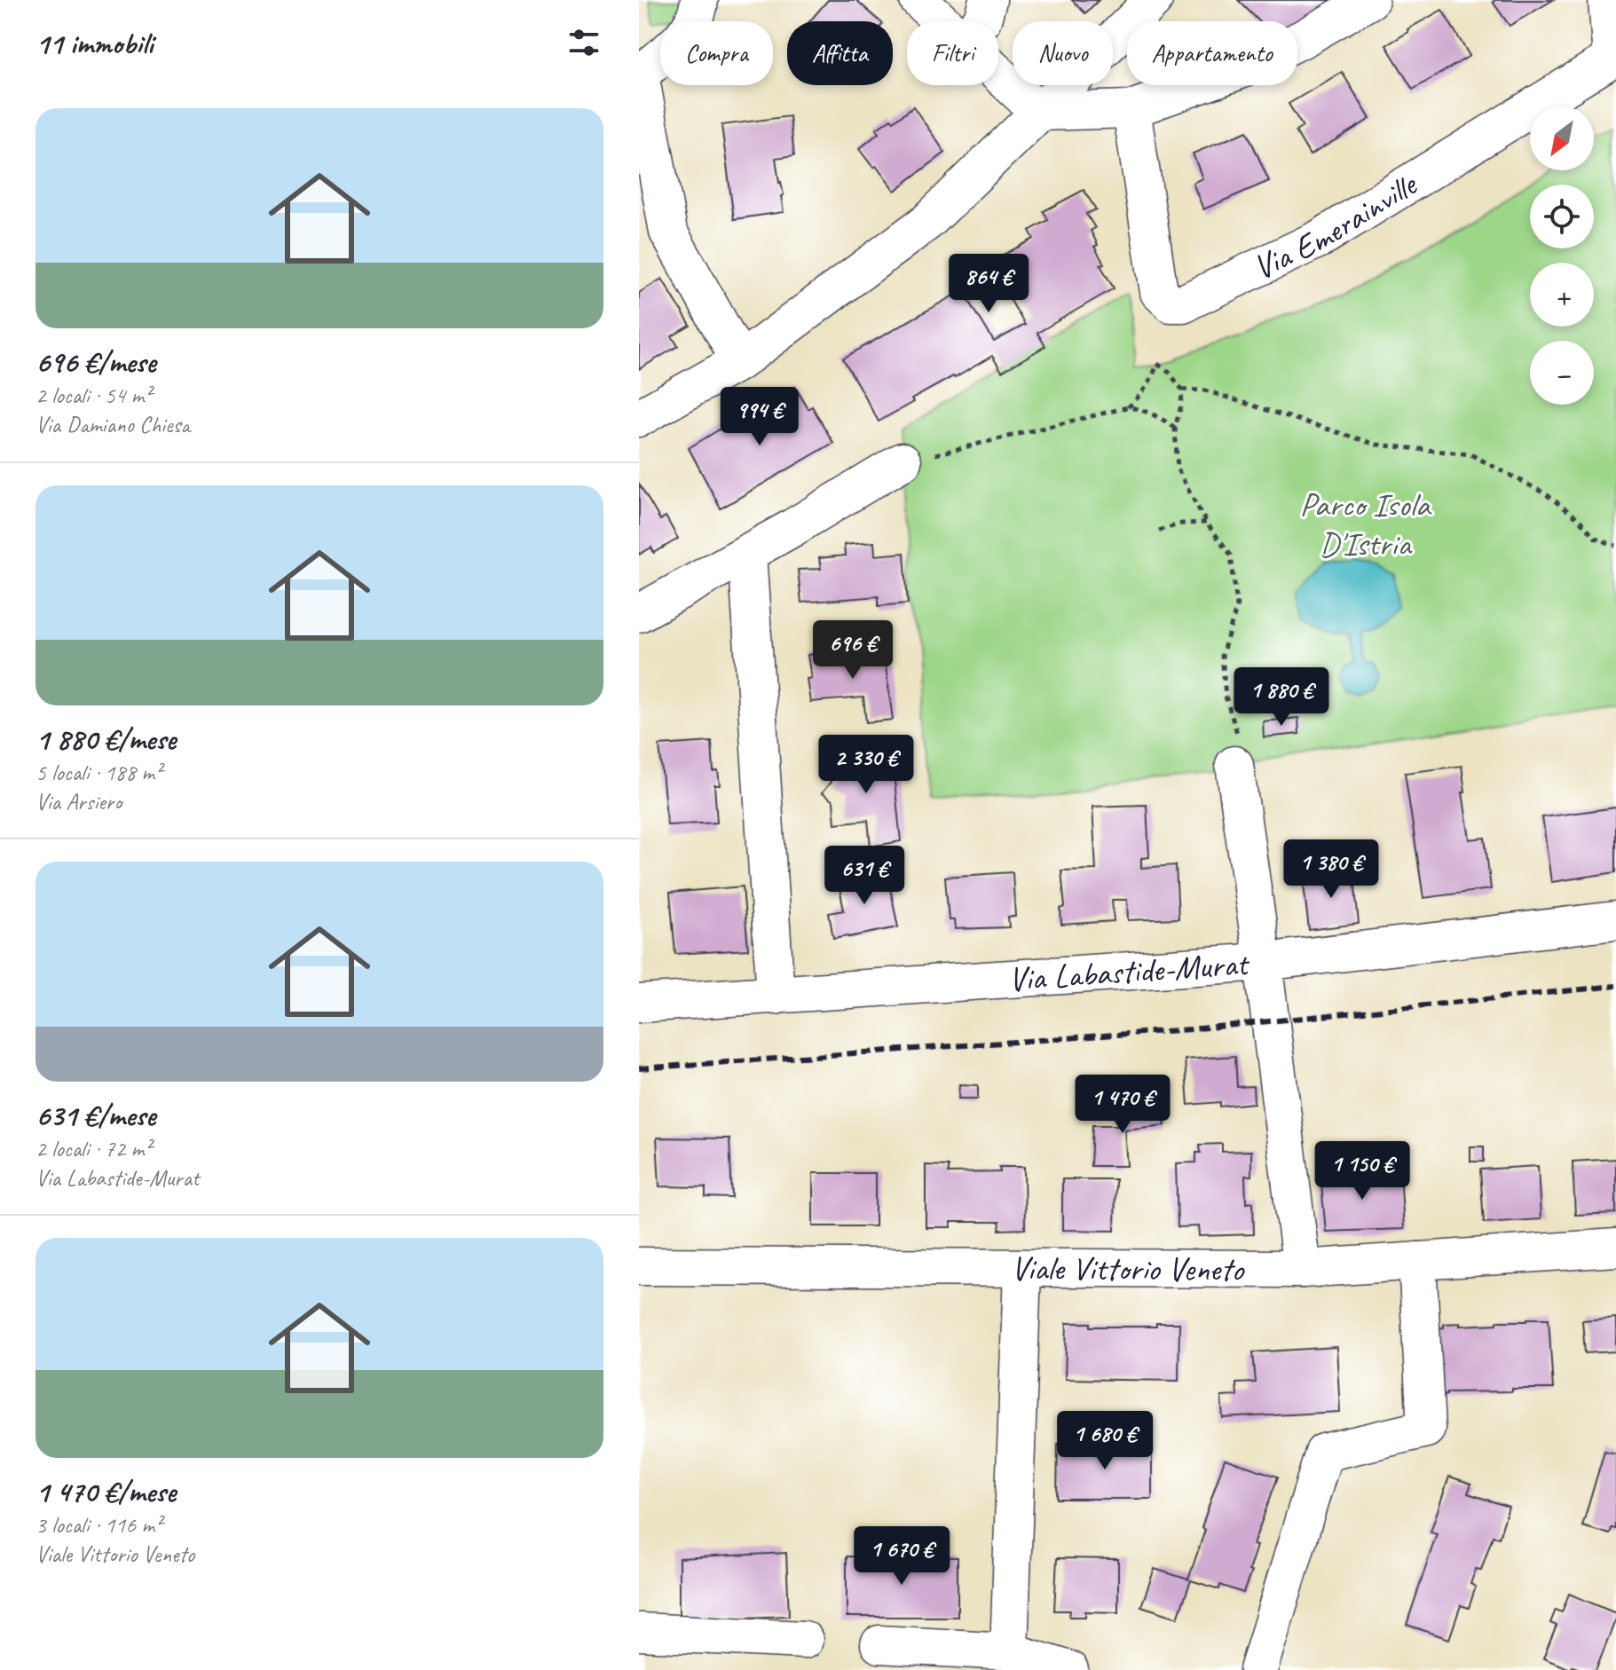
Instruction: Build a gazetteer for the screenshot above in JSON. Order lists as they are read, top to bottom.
{
  "streets": {
    "street": ["Via Emerainville", "Via Labastide-Murat", "Viale Vittorio Veneto"]
  },
  "parks": ["Parco Isola D'Istria"],
  "north": "bottom left",
  "page": {
    "heading": "11 immobili",
    "chip": [
      "Compra",
      "Affitta",
      "Filtri",
      "Nuovo",
      "Appartamento"
    ],
    "list": [
      {
        "name": "696 €/mese",
        "note": "2 locali · 54 m² · Via Damiano Chiesa"
      },
      {
        "name": "1 880 €/mese",
        "note": "5 locali · 188 m² · Via Arsiero"
      },
      {
        "name": "631 €/mese",
        "note": "2 locali · 72 m² · Via Labastide-Murat"
      },
      {
        "name": "1 470 €/mese",
        "note": "3 locali · 116 m² · Viale Vittorio Veneto"
      }
    ],
    "map_buttons": ["+", "−"],
    "price": [
      "864 €",
      "994 €",
      "696 €",
      "1 880 €",
      "2 330 €",
      "1 380 €",
      "631 €",
      "1 470 €",
      "1 150 €",
      "1 680 €",
      "1 670 €"
    ]
  }
}
